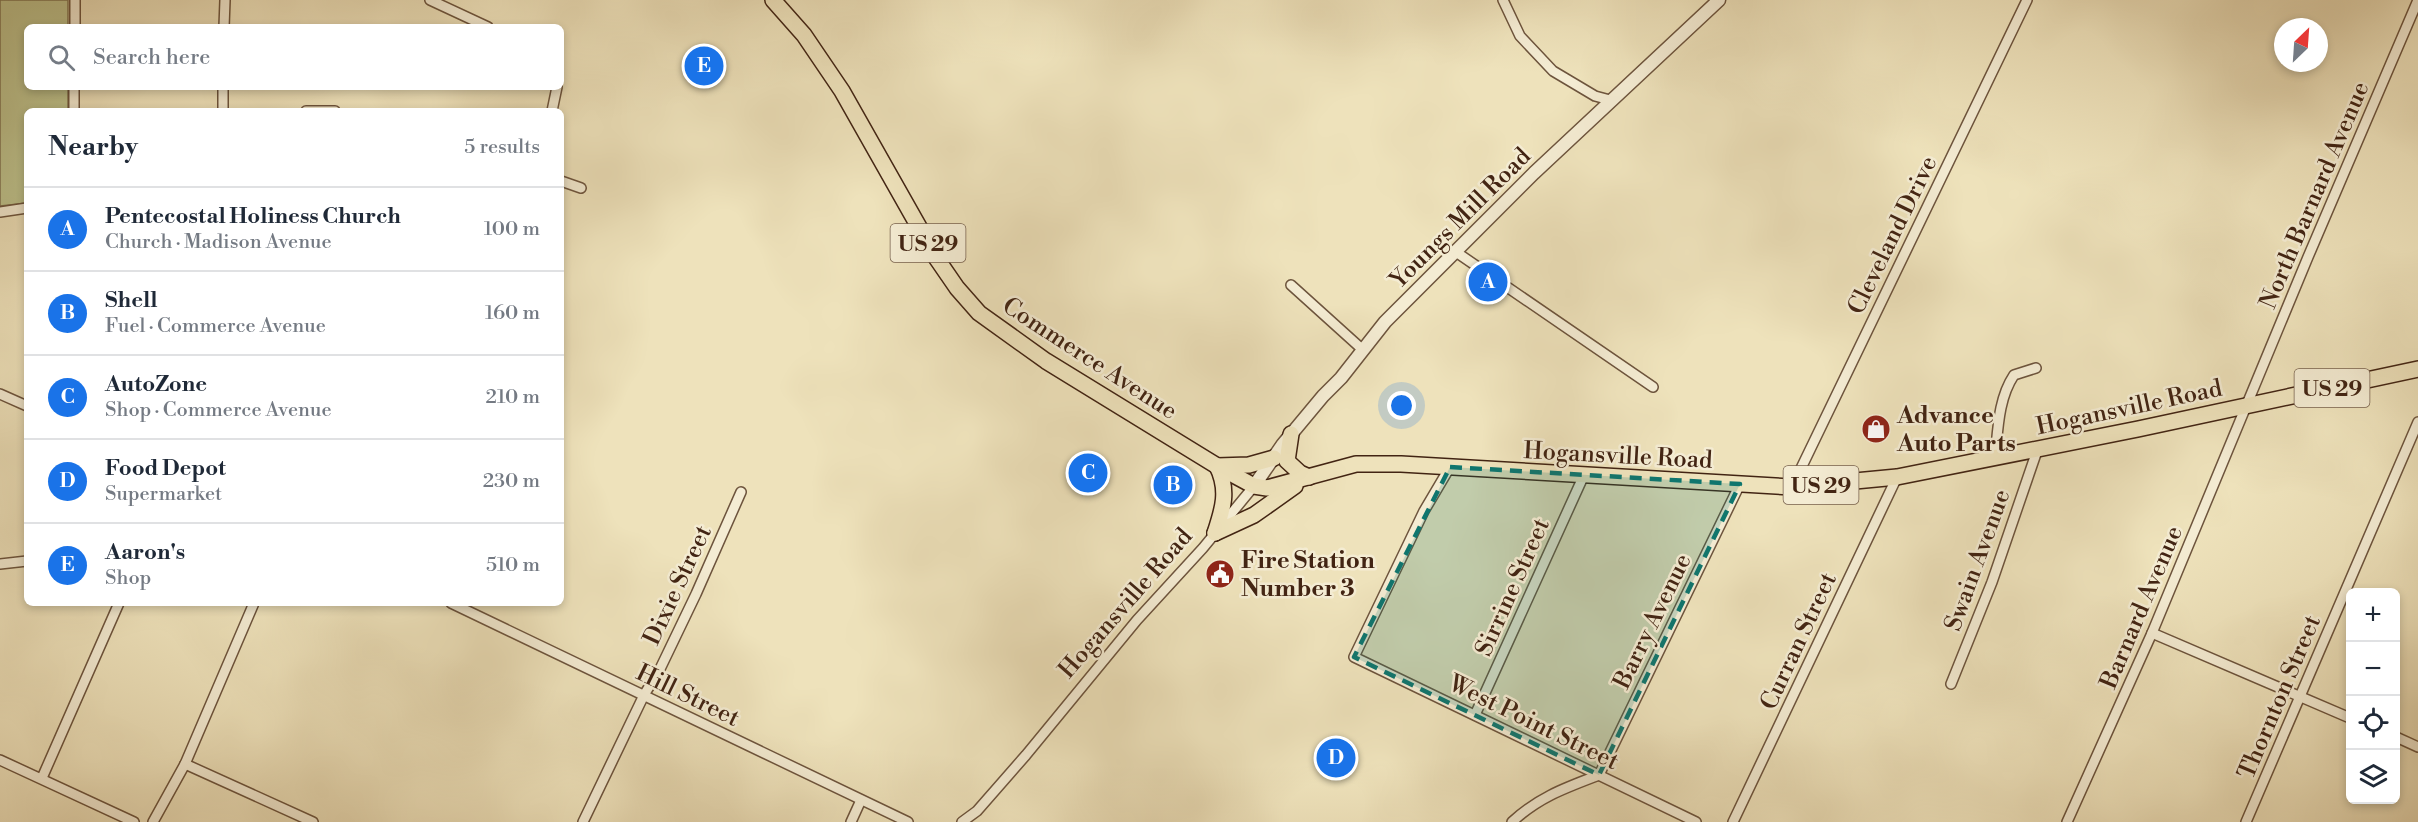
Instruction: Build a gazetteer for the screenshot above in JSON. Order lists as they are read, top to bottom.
{
  "streets": {
    "main road": ["US 29", "Commerce Avenue", "Hogansville Road"],
    "street": [
      "North Barnard Avenue",
      "Youngs Mill Road",
      "Cleveland Drive",
      "Swain Avenue",
      "Dixie Street",
      "Sirrine Street",
      "Barnard Avenue",
      "Barry Avenue",
      "Curran Street",
      "Hill Street",
      "Thornton Street",
      "West Point Street"
    ]
  },
  "crossings": [
    ["North Barnard Avenue", "Hogansville Road"],
    ["North Barnard Avenue", "Barnard Avenue"],
    ["Youngs Mill Road", "Commerce Avenue"],
    ["Youngs Mill Road", "Hogansville Road"],
    ["Cleveland Drive", "Hogansville Road"],
    ["Commerce Avenue", "Hogansville Road"],
    ["Hogansville Road", "Swain Avenue"],
    ["Hogansville Road", "Sirrine Street"],
    ["Hogansville Road", "Barnard Avenue"],
    ["Hogansville Road", "Barry Avenue"],
    ["Hogansville Road", "Curran Street"],
    ["Hogansville Road", "West Point Street"],
    ["Dixie Street", "Hill Street"],
    ["Sirrine Street", "West Point Street"],
    ["Barry Avenue", "West Point Street"]
  ],
  "places": {
    "shop": ["Advance Auto Parts"],
    "public building": ["Fire Station Number 3"]
  },
  "north": "top right",
  "page": {
    "search": "Search here",
    "pins": [
      "E",
      "A",
      "C",
      "B",
      "D"
    ],
    "heading": ["Nearby", "5 results"],
    "list": [
      {
        "mark": "A",
        "name": "Pentecostal Holiness Church",
        "note": "Church · Madison Avenue",
        "value": "100 m"
      },
      {
        "mark": "B",
        "name": "Shell",
        "note": "Fuel · Commerce Avenue",
        "value": "160 m"
      },
      {
        "mark": "C",
        "name": "AutoZone",
        "note": "Shop · Commerce Avenue",
        "value": "210 m"
      },
      {
        "mark": "D",
        "name": "Food Depot",
        "note": "Supermarket",
        "value": "230 m"
      },
      {
        "mark": "E",
        "name": "Aaron's",
        "note": "Shop",
        "value": "510 m"
      }
    ],
    "map_buttons": ["+", "−"]
  }
}
